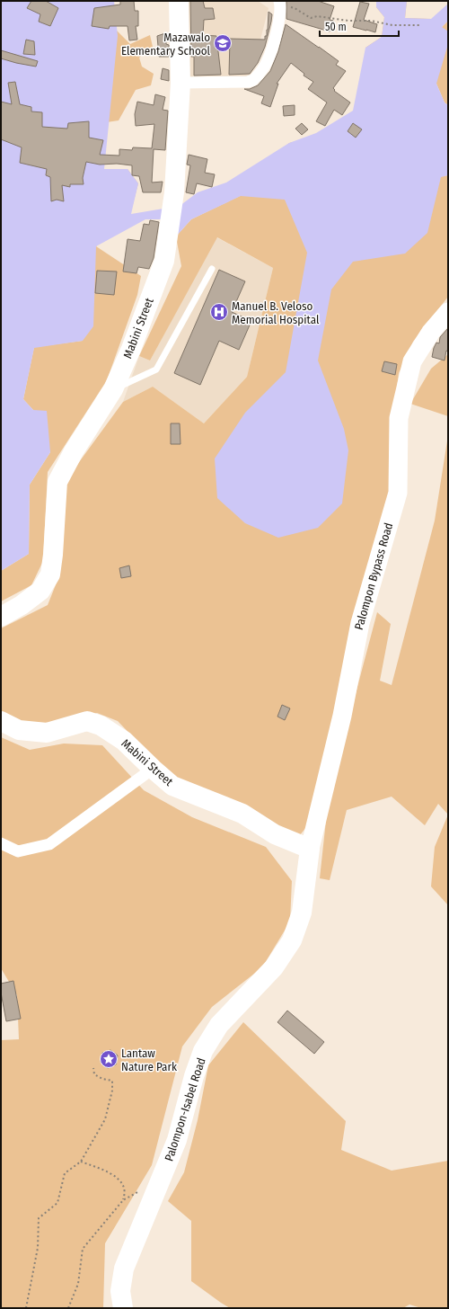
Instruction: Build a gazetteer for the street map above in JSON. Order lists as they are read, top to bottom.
{
  "streets": {
    "highway": ["Mabini Street", "Palompon-Isabel Road"],
    "main road": ["Palompon Bypass Road"]
  },
  "crossings": [
    ["Mabini Street", "Palompon Bypass Road"],
    ["Mabini Street", "Palompon-Isabel Road"],
    ["Palompon Bypass Road", "Palompon-Isabel Road"]
  ],
  "places": {
    "school or university": ["Mazawalo Elementary School"],
    "hospital": ["Manuel B. Veloso Memorial Hospital"],
    "place": ["Lantaw Nature Park"]
  },
  "scale_bar": "50 m"
}
